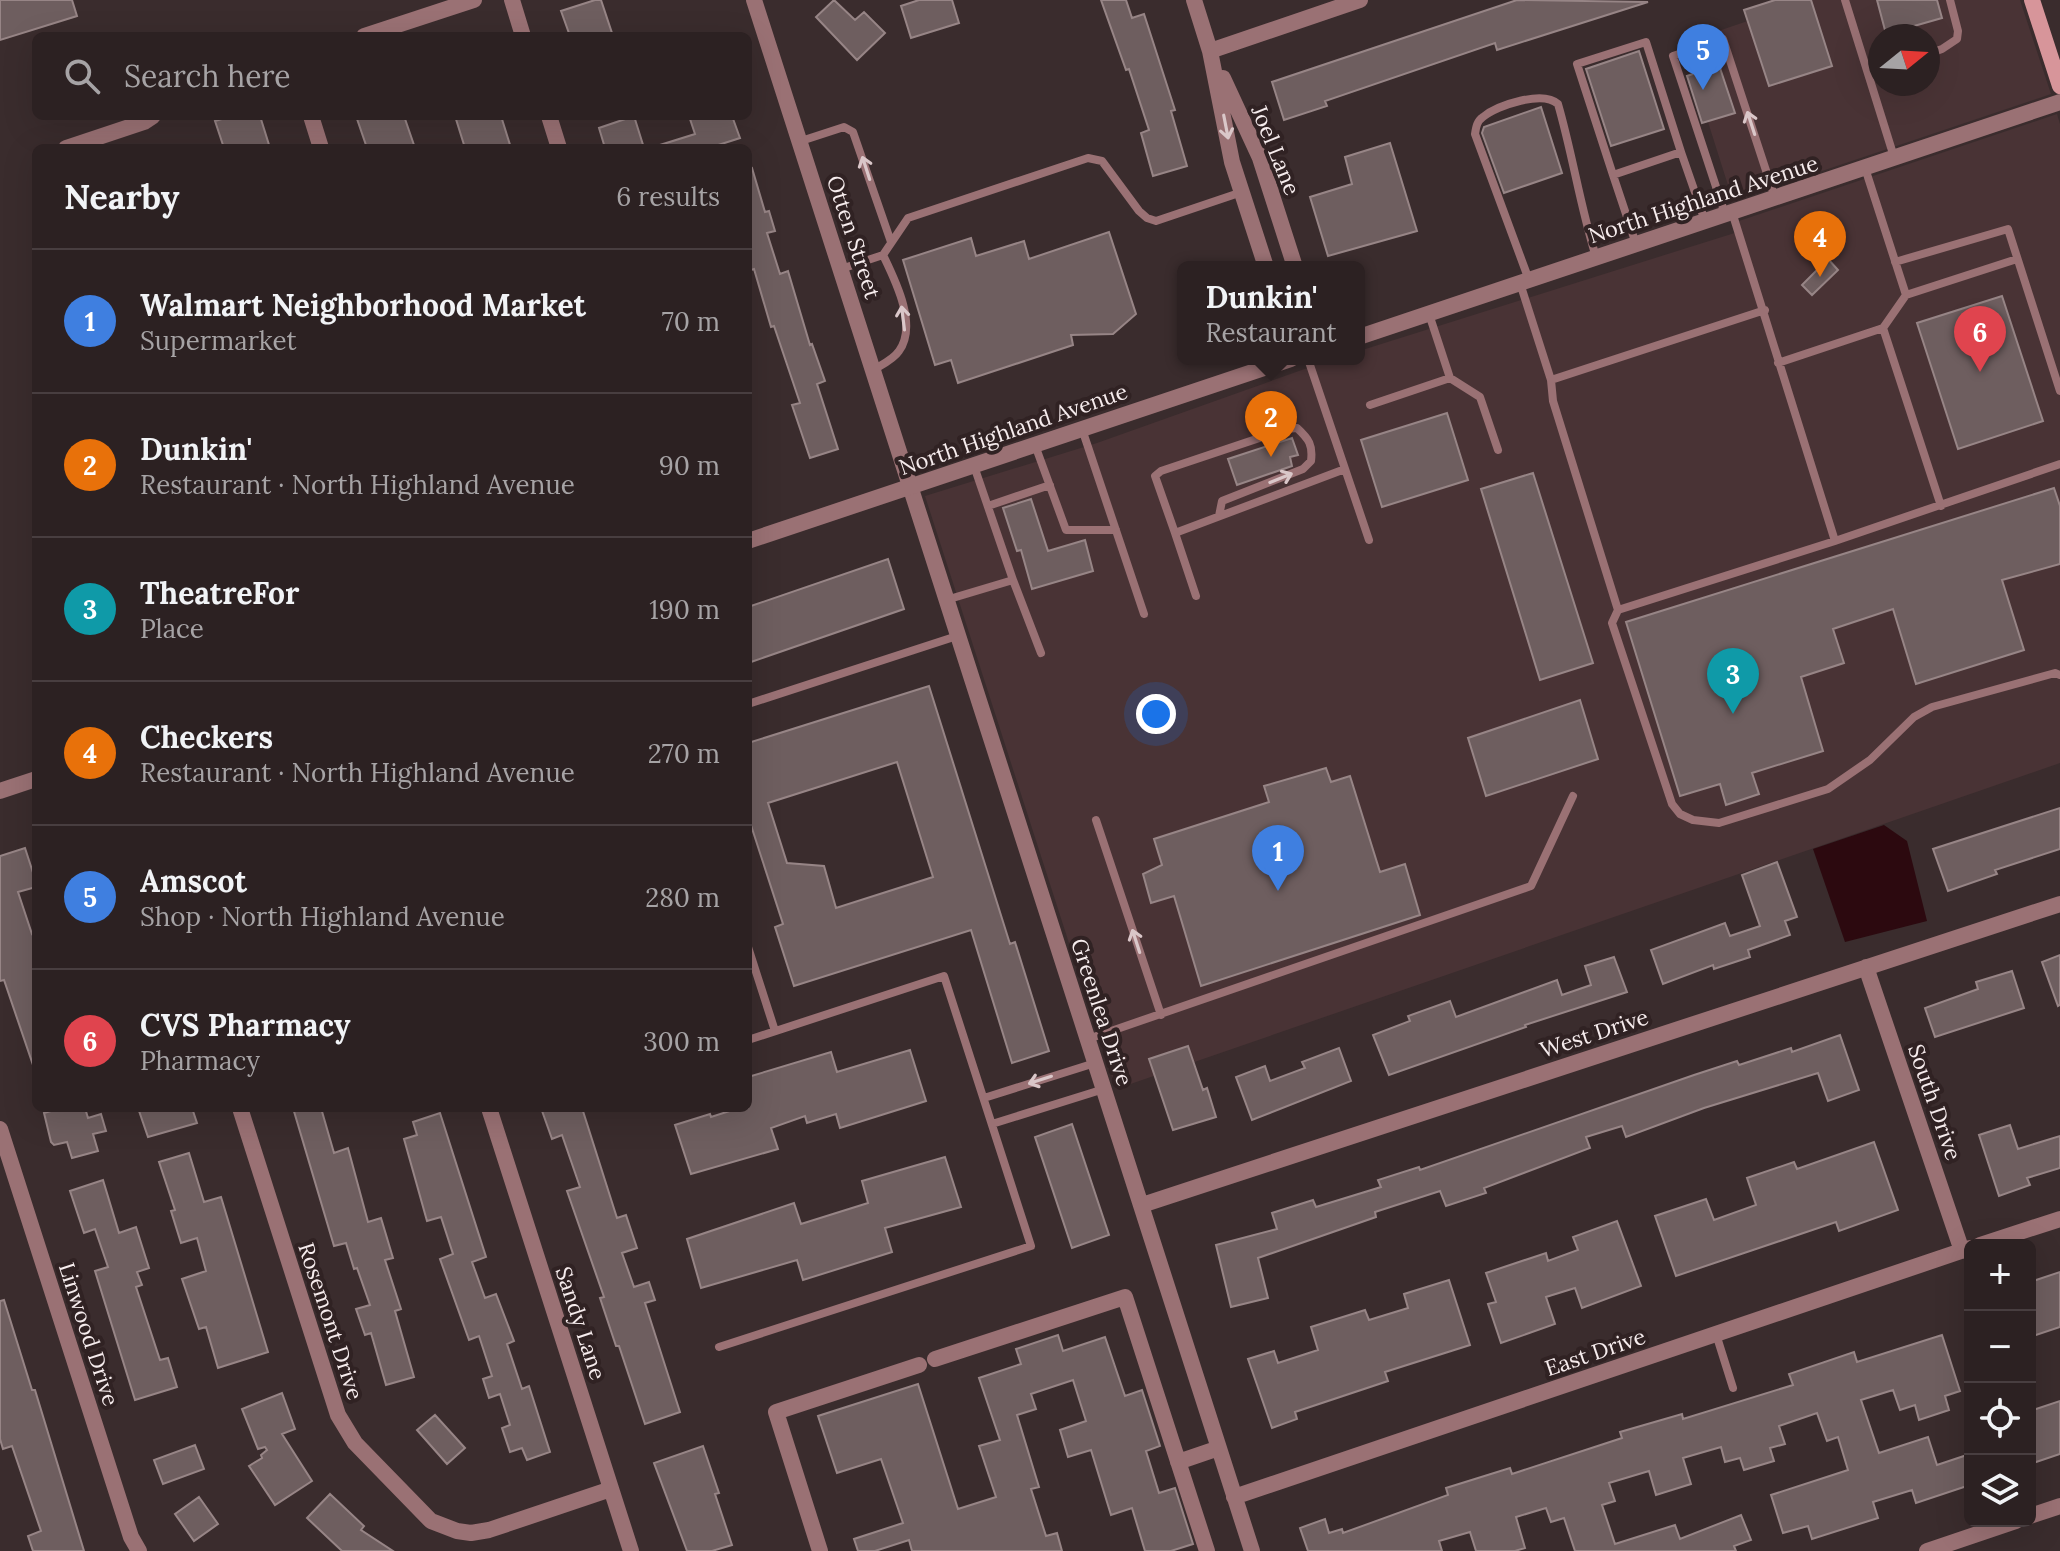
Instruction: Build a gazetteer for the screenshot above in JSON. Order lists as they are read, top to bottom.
{
  "streets": {
    "street": [
      "Joel Lane",
      "North Highland Avenue",
      "Otten Street",
      "Greenlea Drive",
      "West Drive",
      "South Drive",
      "Rosemont Drive",
      "Sandy Lane",
      "Linwood Drive",
      "East Drive"
    ]
  },
  "crossings": [
    ["North Highland Avenue", "Otten Street"],
    ["North Highland Avenue", "Greenlea Drive"],
    ["Otten Street", "Greenlea Drive"],
    ["Greenlea Drive", "West Drive"],
    ["Greenlea Drive", "East Drive"],
    ["West Drive", "South Drive"],
    ["Rosemont Drive", "Sandy Lane"]
  ],
  "north": "right",
  "page": {
    "pins": [
      "5",
      "4",
      "6",
      "2",
      "3",
      "1"
    ],
    "search": "Search here",
    "heading": ["Nearby", "6 results"],
    "list": [
      {
        "mark": "1",
        "name": "Walmart Neighborhood Market",
        "note": "Supermarket",
        "value": "70 m"
      },
      {
        "mark": "2",
        "name": "Dunkin'",
        "note": "Restaurant · North Highland Avenue",
        "value": "90 m"
      },
      {
        "mark": "3",
        "name": "TheatreFor",
        "note": "Place",
        "value": "190 m"
      },
      {
        "mark": "4",
        "name": "Checkers",
        "note": "Restaurant · North Highland Avenue",
        "value": "270 m"
      },
      {
        "mark": "5",
        "name": "Amscot",
        "note": "Shop · North Highland Avenue",
        "value": "280 m"
      },
      {
        "mark": "6",
        "name": "CVS Pharmacy",
        "note": "Pharmacy",
        "value": "300 m"
      }
    ],
    "popup": ["Dunkin'", "Restaurant"],
    "map_buttons": ["+", "−"]
  }
}
